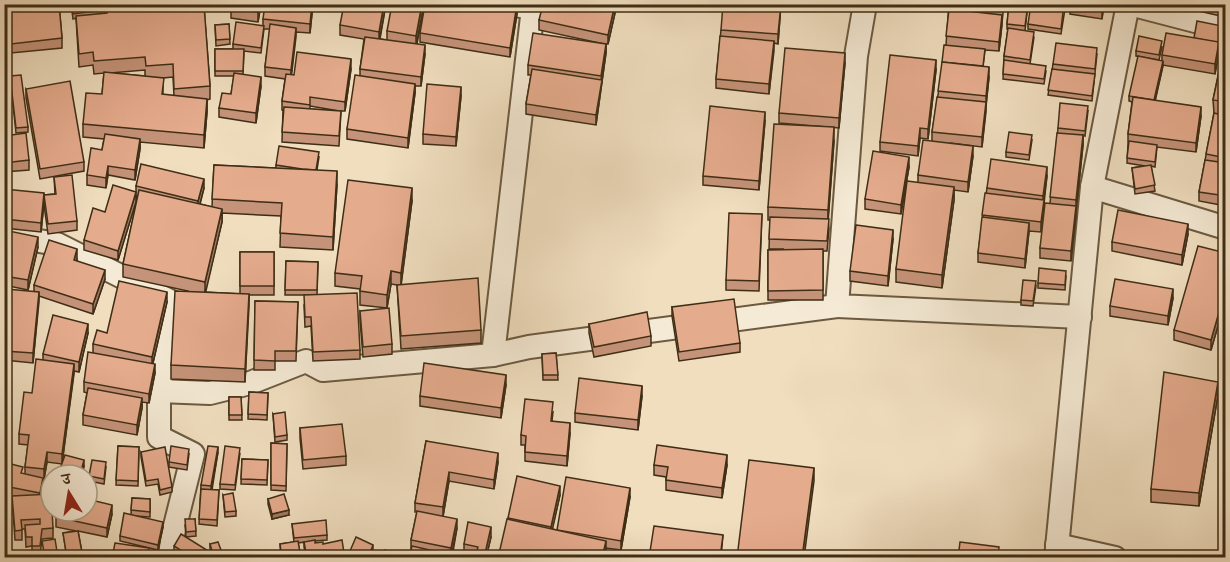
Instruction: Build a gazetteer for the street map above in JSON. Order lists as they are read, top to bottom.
{
  "north": "top"
}
